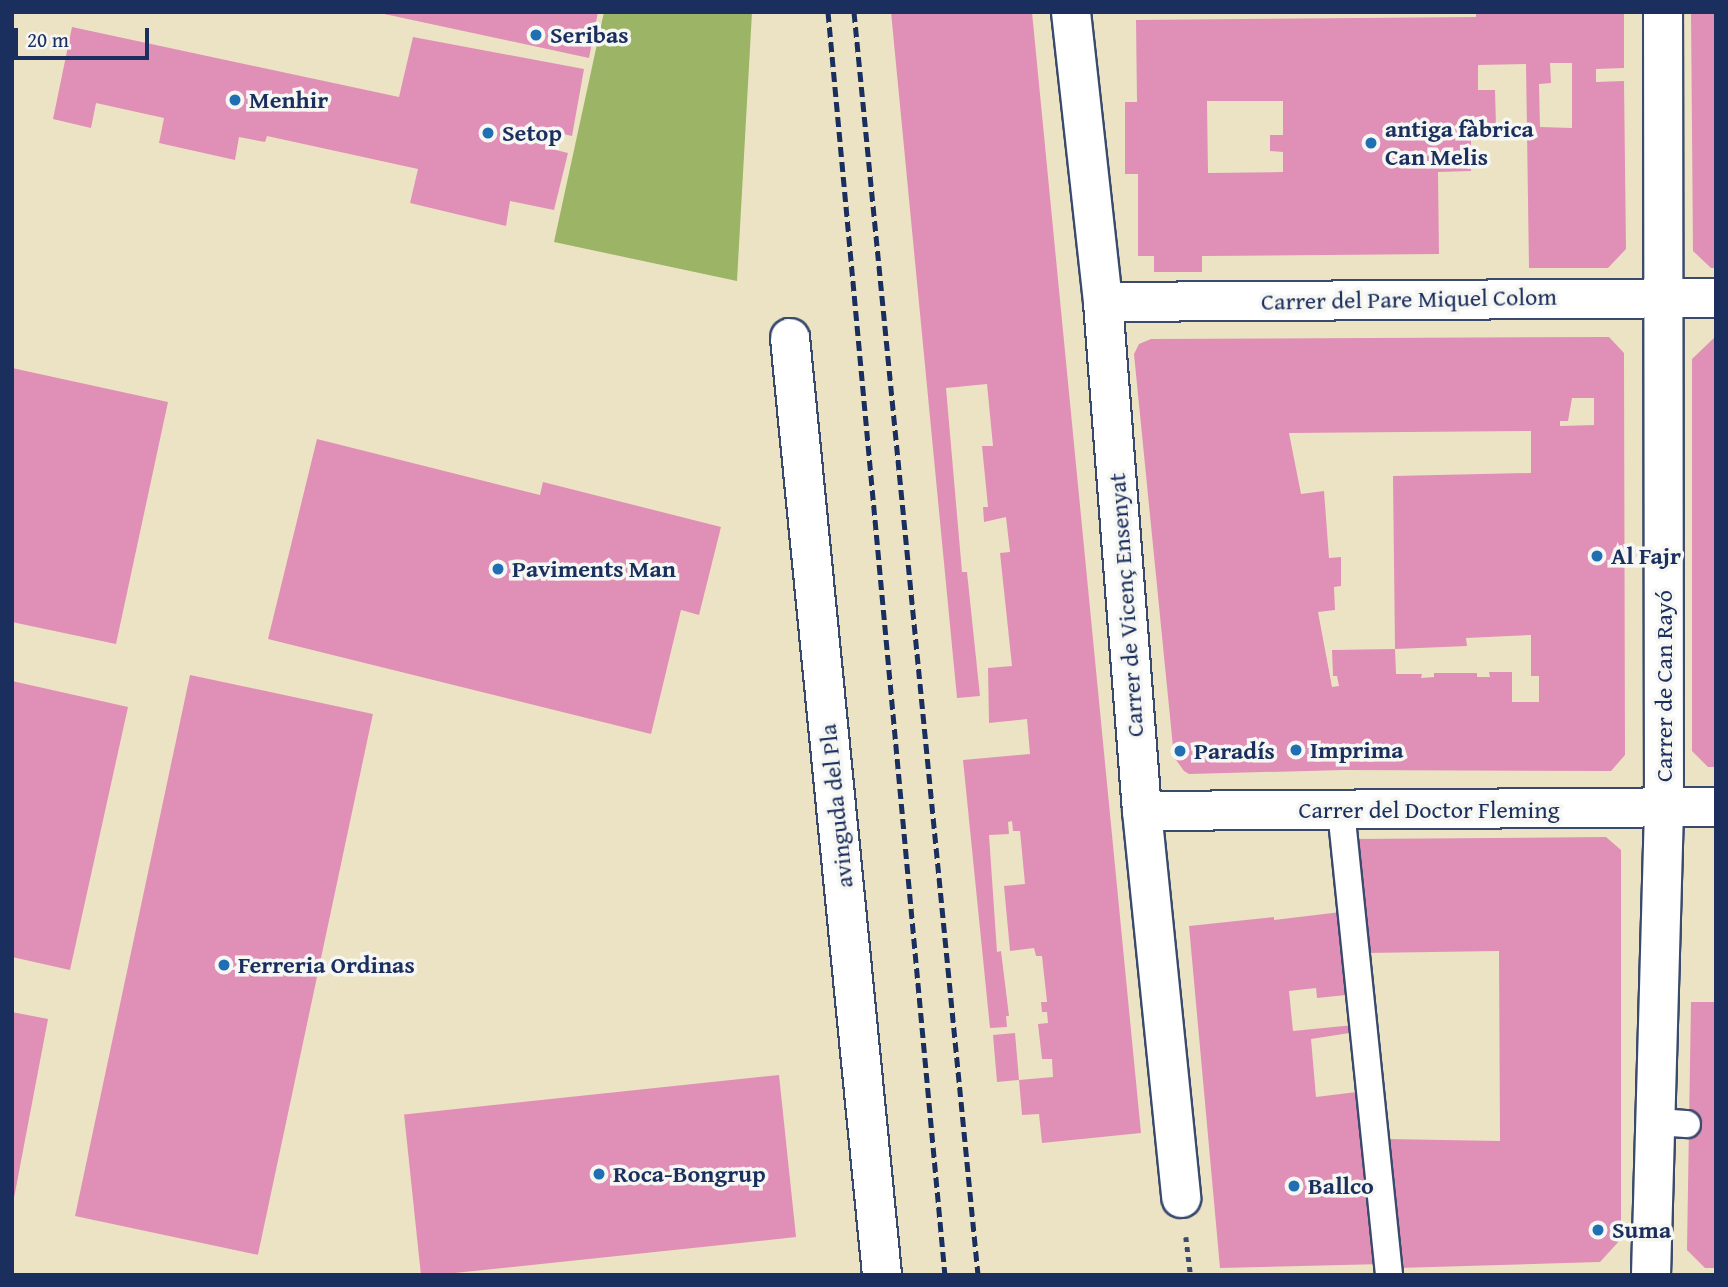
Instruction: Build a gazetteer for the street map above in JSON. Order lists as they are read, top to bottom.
{
  "streets": {
    "street": [
      "Carrer del Pare Miquel Colom",
      "Carrer de Vicenç Ensenyat",
      "Carrer de Can Rayó",
      "avinguda del Pla",
      "Carrer del Doctor Fleming"
    ]
  },
  "crossings": [
    ["Carrer del Pare Miquel Colom", "Carrer de Vicenç Ensenyat"],
    ["Carrer del Pare Miquel Colom", "Carrer de Can Rayó"],
    ["Carrer de Vicenç Ensenyat", "Carrer del Doctor Fleming"],
    ["Carrer de Can Rayó", "Carrer del Doctor Fleming"]
  ],
  "places": [
    "Seribas",
    "Menhir",
    "Setop",
    "antiga fàbrica Can Melis",
    "Al Fajr",
    "Paviments Man",
    "Imprima",
    "Paradís",
    "Ferreria Ordinas",
    "Roca-Bongrup",
    "Ballco",
    "Suma"
  ],
  "scale_bar": "20 m"
}
